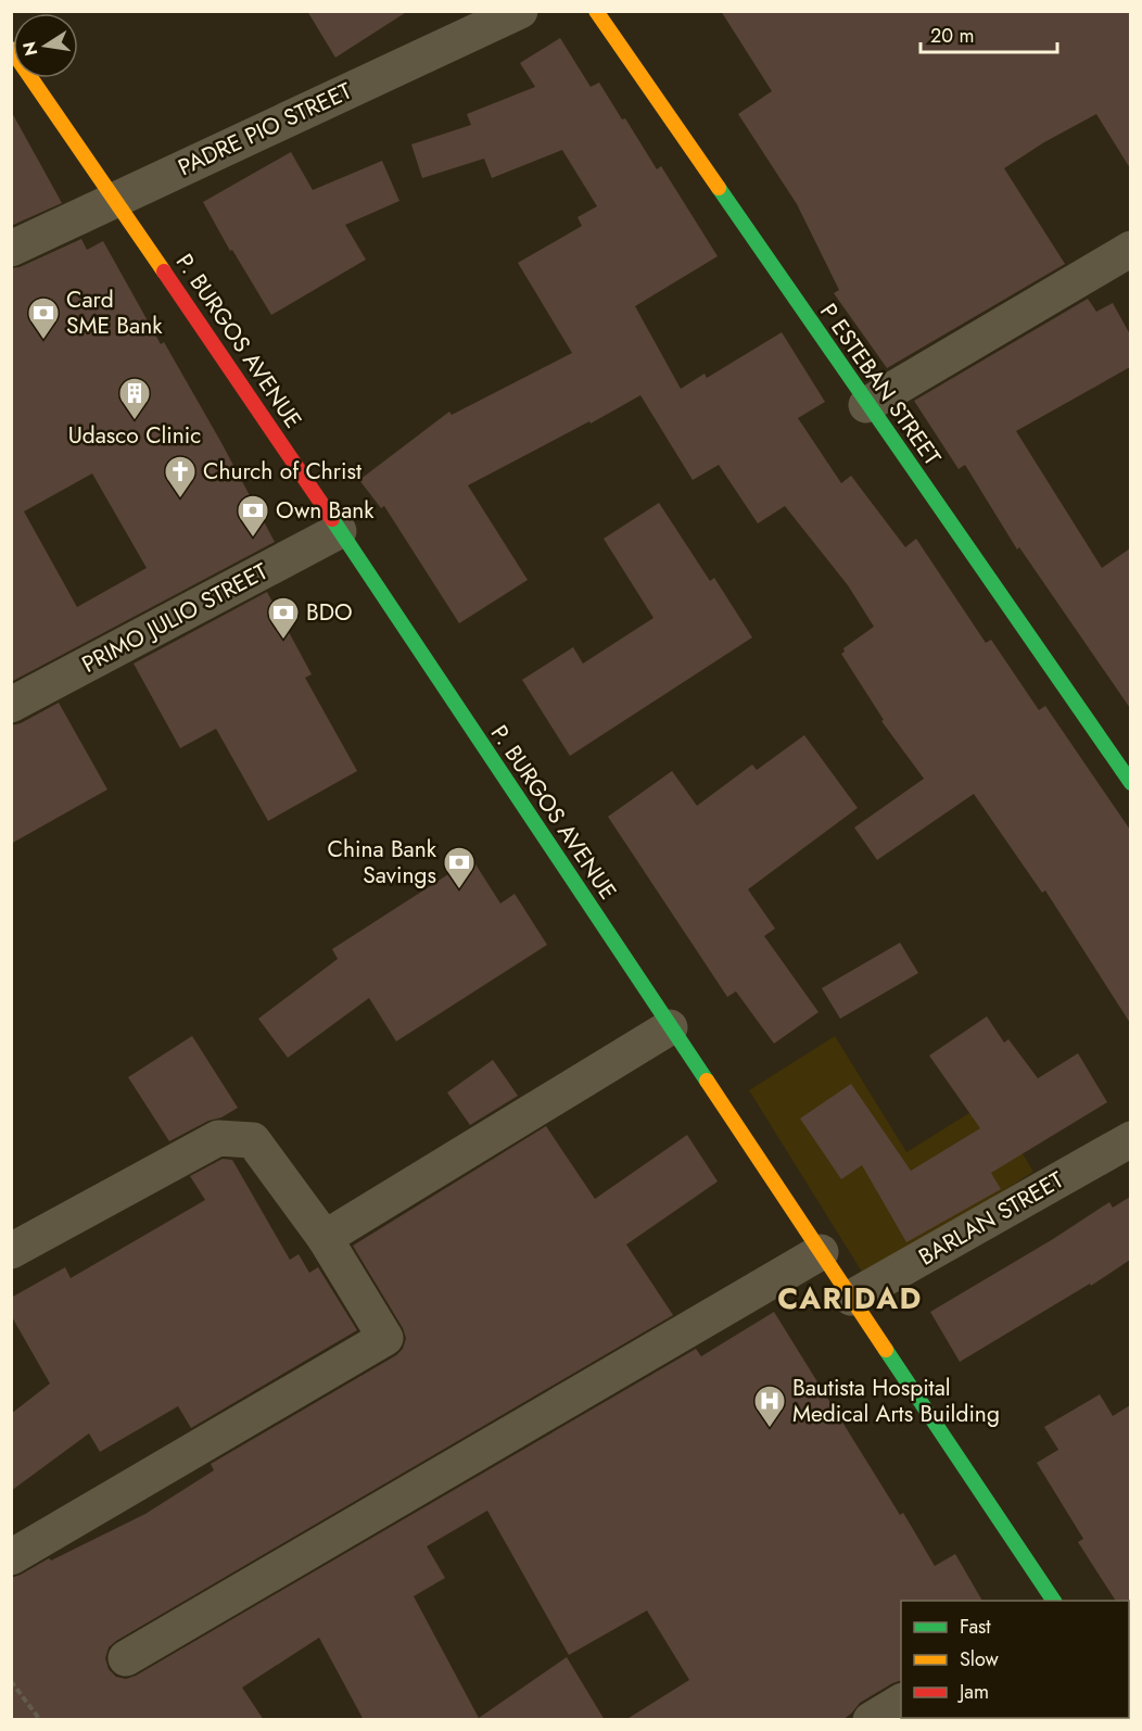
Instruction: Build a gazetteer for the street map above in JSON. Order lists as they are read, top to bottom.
{
  "streets": {
    "main road": ["P. BURGOS AVENUE", "P ESTEBAN STREET"],
    "street": ["PADRE PIO STREET", "PRIMO JULIO STREET", "BARLAN STREET"]
  },
  "crossings": [
    ["PADRE PIO STREET", "P. BURGOS AVENUE"],
    ["P. BURGOS AVENUE", "PRIMO JULIO STREET"],
    ["P. BURGOS AVENUE", "BARLAN STREET"]
  ],
  "districts": ["CARIDAD"],
  "places": {
    "bank": [
      "Card SME Bank",
      "Own Bank",
      "BDO",
      "China Bank Savings"
    ],
    "building": ["Udasco Clinic"],
    "church": ["Church of Christ"],
    "hospital": ["Bautista Hospital Medical Arts Building"]
  },
  "legend": ["Fast", "Slow", "Jam"],
  "scale_bar": "20 m",
  "north": "left"
}
